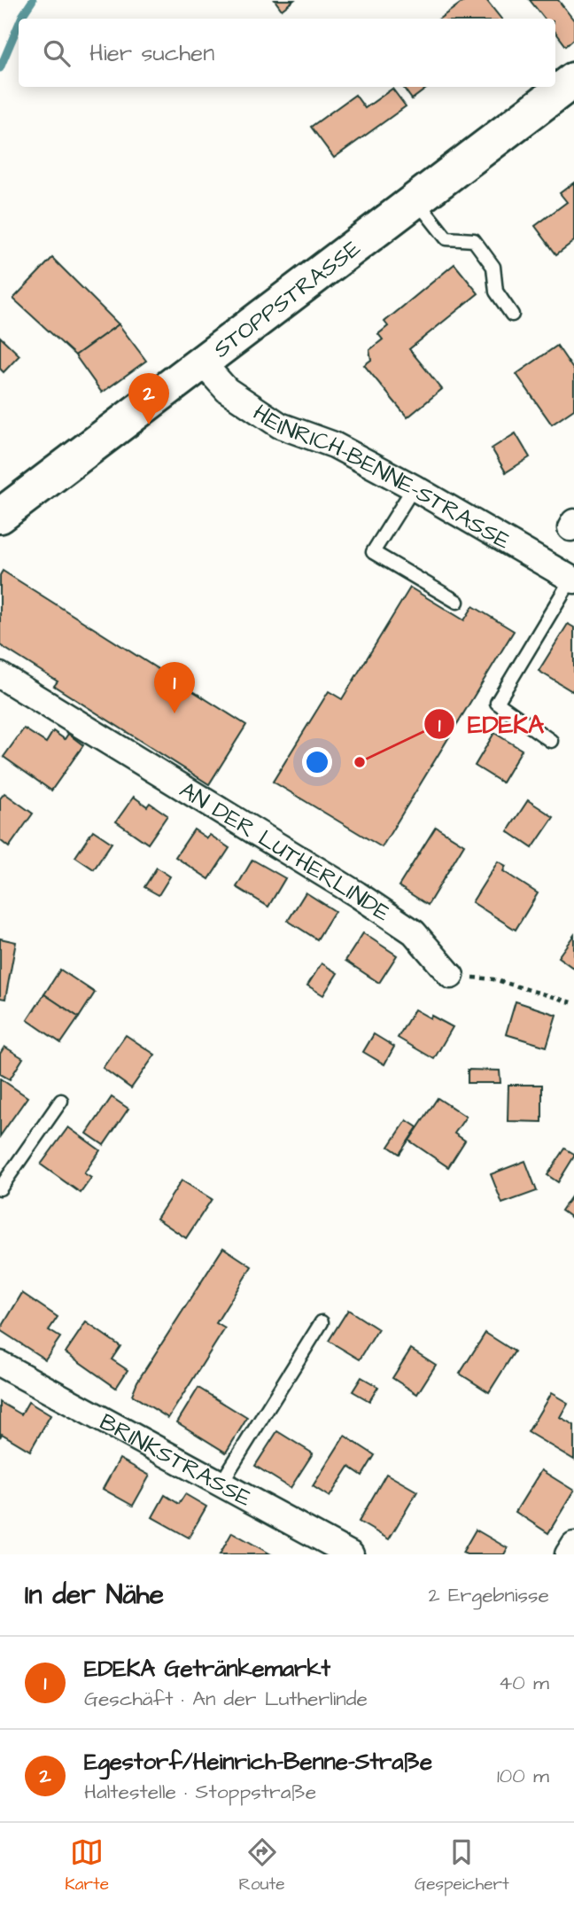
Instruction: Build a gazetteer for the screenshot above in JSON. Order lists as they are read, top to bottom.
{
  "streets": {
    "main road": ["STOPPSTRASSE"],
    "street": ["HEINRICH-BENNE-STRASSE", "AN DER LUTHERLINDE", "BRINKSTRASSE"]
  },
  "crossings": [
    ["STOPPSTRASSE", "HEINRICH-BENNE-STRASSE"]
  ],
  "places": ["EDEKA"],
  "page": {
    "search": "Hier suchen",
    "pins": ["2", "1"],
    "heading": ["In der Nähe", "2 Ergebnisse"],
    "list": [
      {
        "mark": "1",
        "name": "EDEKA Getränkemarkt",
        "note": "Geschäft · An der Lutherlinde",
        "value": "40 m"
      },
      {
        "mark": "2",
        "name": "Egestorf/Heinrich-Benne-Straße",
        "note": "Haltestelle · Stoppstraße",
        "value": "100 m"
      }
    ],
    "nav": ["Karte", "Route", "Gespeichert"]
  }
}
